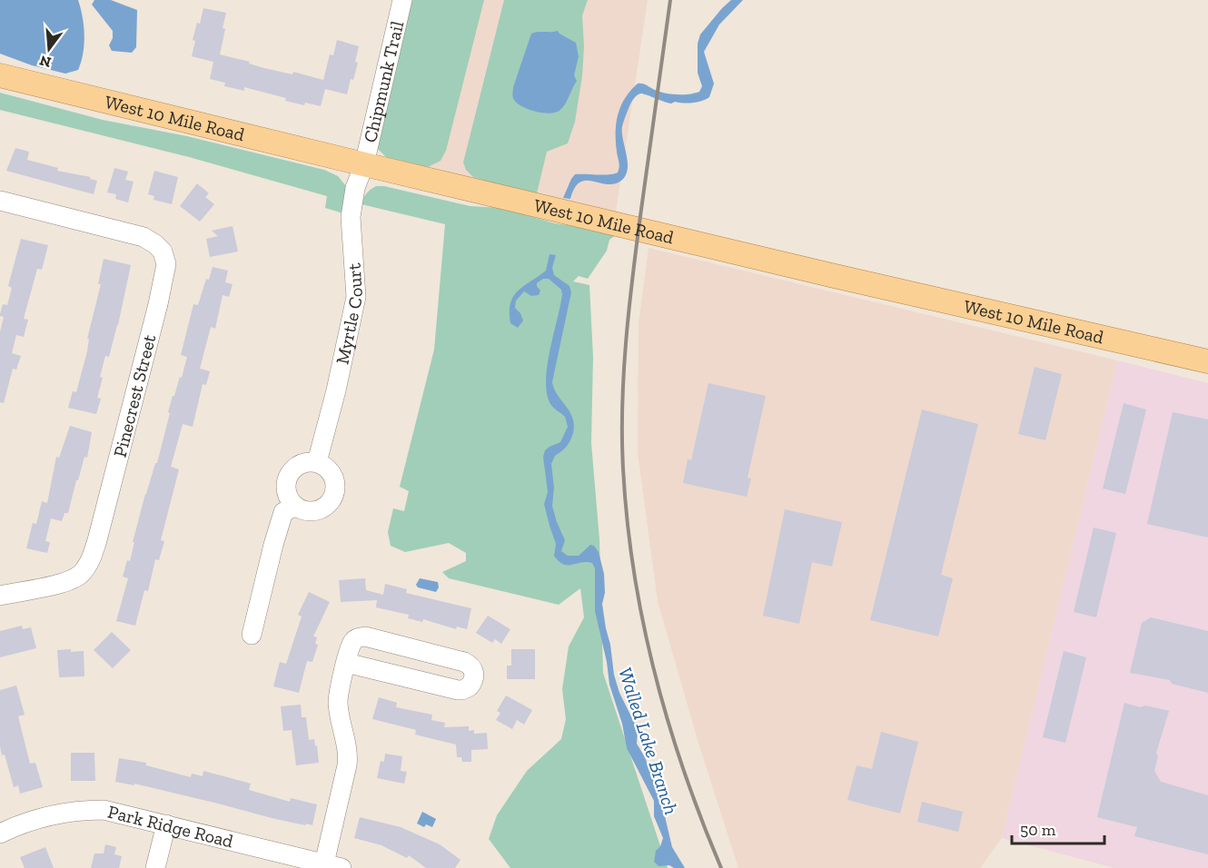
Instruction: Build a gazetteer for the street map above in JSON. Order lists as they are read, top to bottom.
{
  "streets": {
    "main road": ["West 10 Mile Road"],
    "street": [
      "Chipmunk Trail",
      "Myrtle Court",
      "Pinecrest Street",
      "Park Ridge Road"
    ]
  },
  "crossings": [
    ["Chipmunk Trail", "West 10 Mile Road"],
    ["Chipmunk Trail", "Myrtle Court"],
    ["West 10 Mile Road", "Myrtle Court"]
  ],
  "water": ["Walled Lake Branch"],
  "scale_bar": "50 m",
  "north": "bottom"
}
